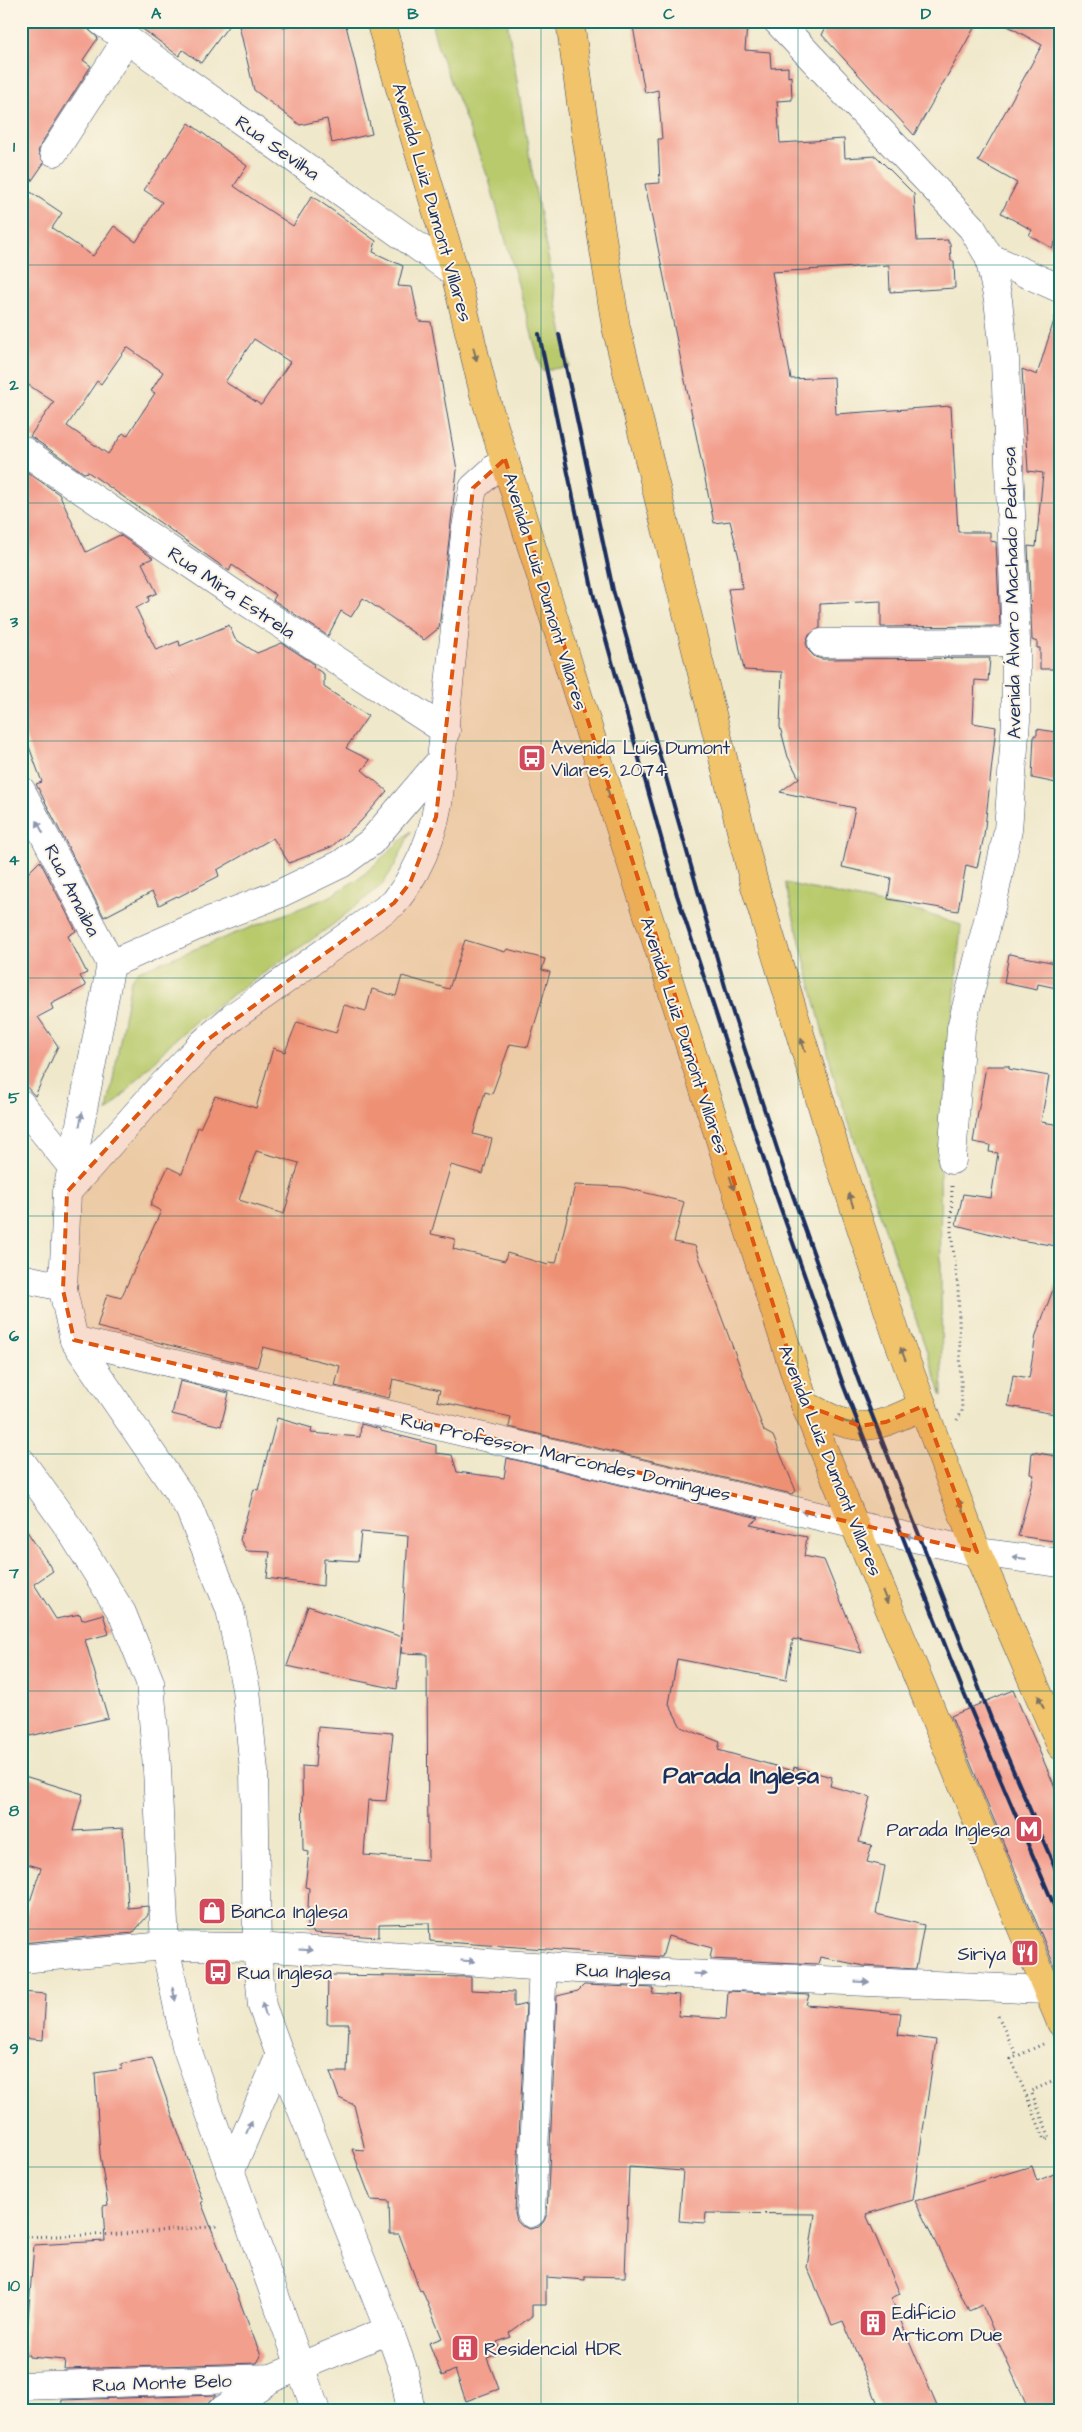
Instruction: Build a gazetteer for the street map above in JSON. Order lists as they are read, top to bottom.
{
  "streets": {
    "main road": ["Avenida Luiz Dumont Villares"],
    "street": [
      "Rua Sevilha",
      "Rua Mira Estrela",
      "Avenida Álvaro Machado Pedrosa",
      "Rua Amaiba",
      "Rua Professor Marcondes Domingues",
      "Rua Inglesa",
      "Rua Monte Belo"
    ]
  },
  "crossings": [
    ["Rua Sevilha", "Avenida Luiz Dumont Villares"],
    ["Avenida Luiz Dumont Villares", "Rua Professor Marcondes Domingues"],
    ["Avenida Luiz Dumont Villares", "Rua Inglesa"]
  ],
  "one_way": ["Rua Amaiba", "Rua Professor Marcondes Domingues", "Rua Inglesa"],
  "districts": ["Parada Inglesa"],
  "places": {
    "bus stop": ["Avenida Luís Dumont Vilares, 2074", "Rua Inglesa"],
    "metro station": ["Parada Inglesa"],
    "shop": ["Banca Inglesa"],
    "restaurant": ["Siriya"],
    "building": ["Edifício Articom Due", "Residencial HDR"]
  },
  "grid": {
    "columns": [
      "A",
      "B",
      "C",
      "D"
    ],
    "rows": [
      "1",
      "2",
      "3",
      "4",
      "5",
      "6",
      "7",
      "8",
      "9",
      "10"
    ]
  }
}
